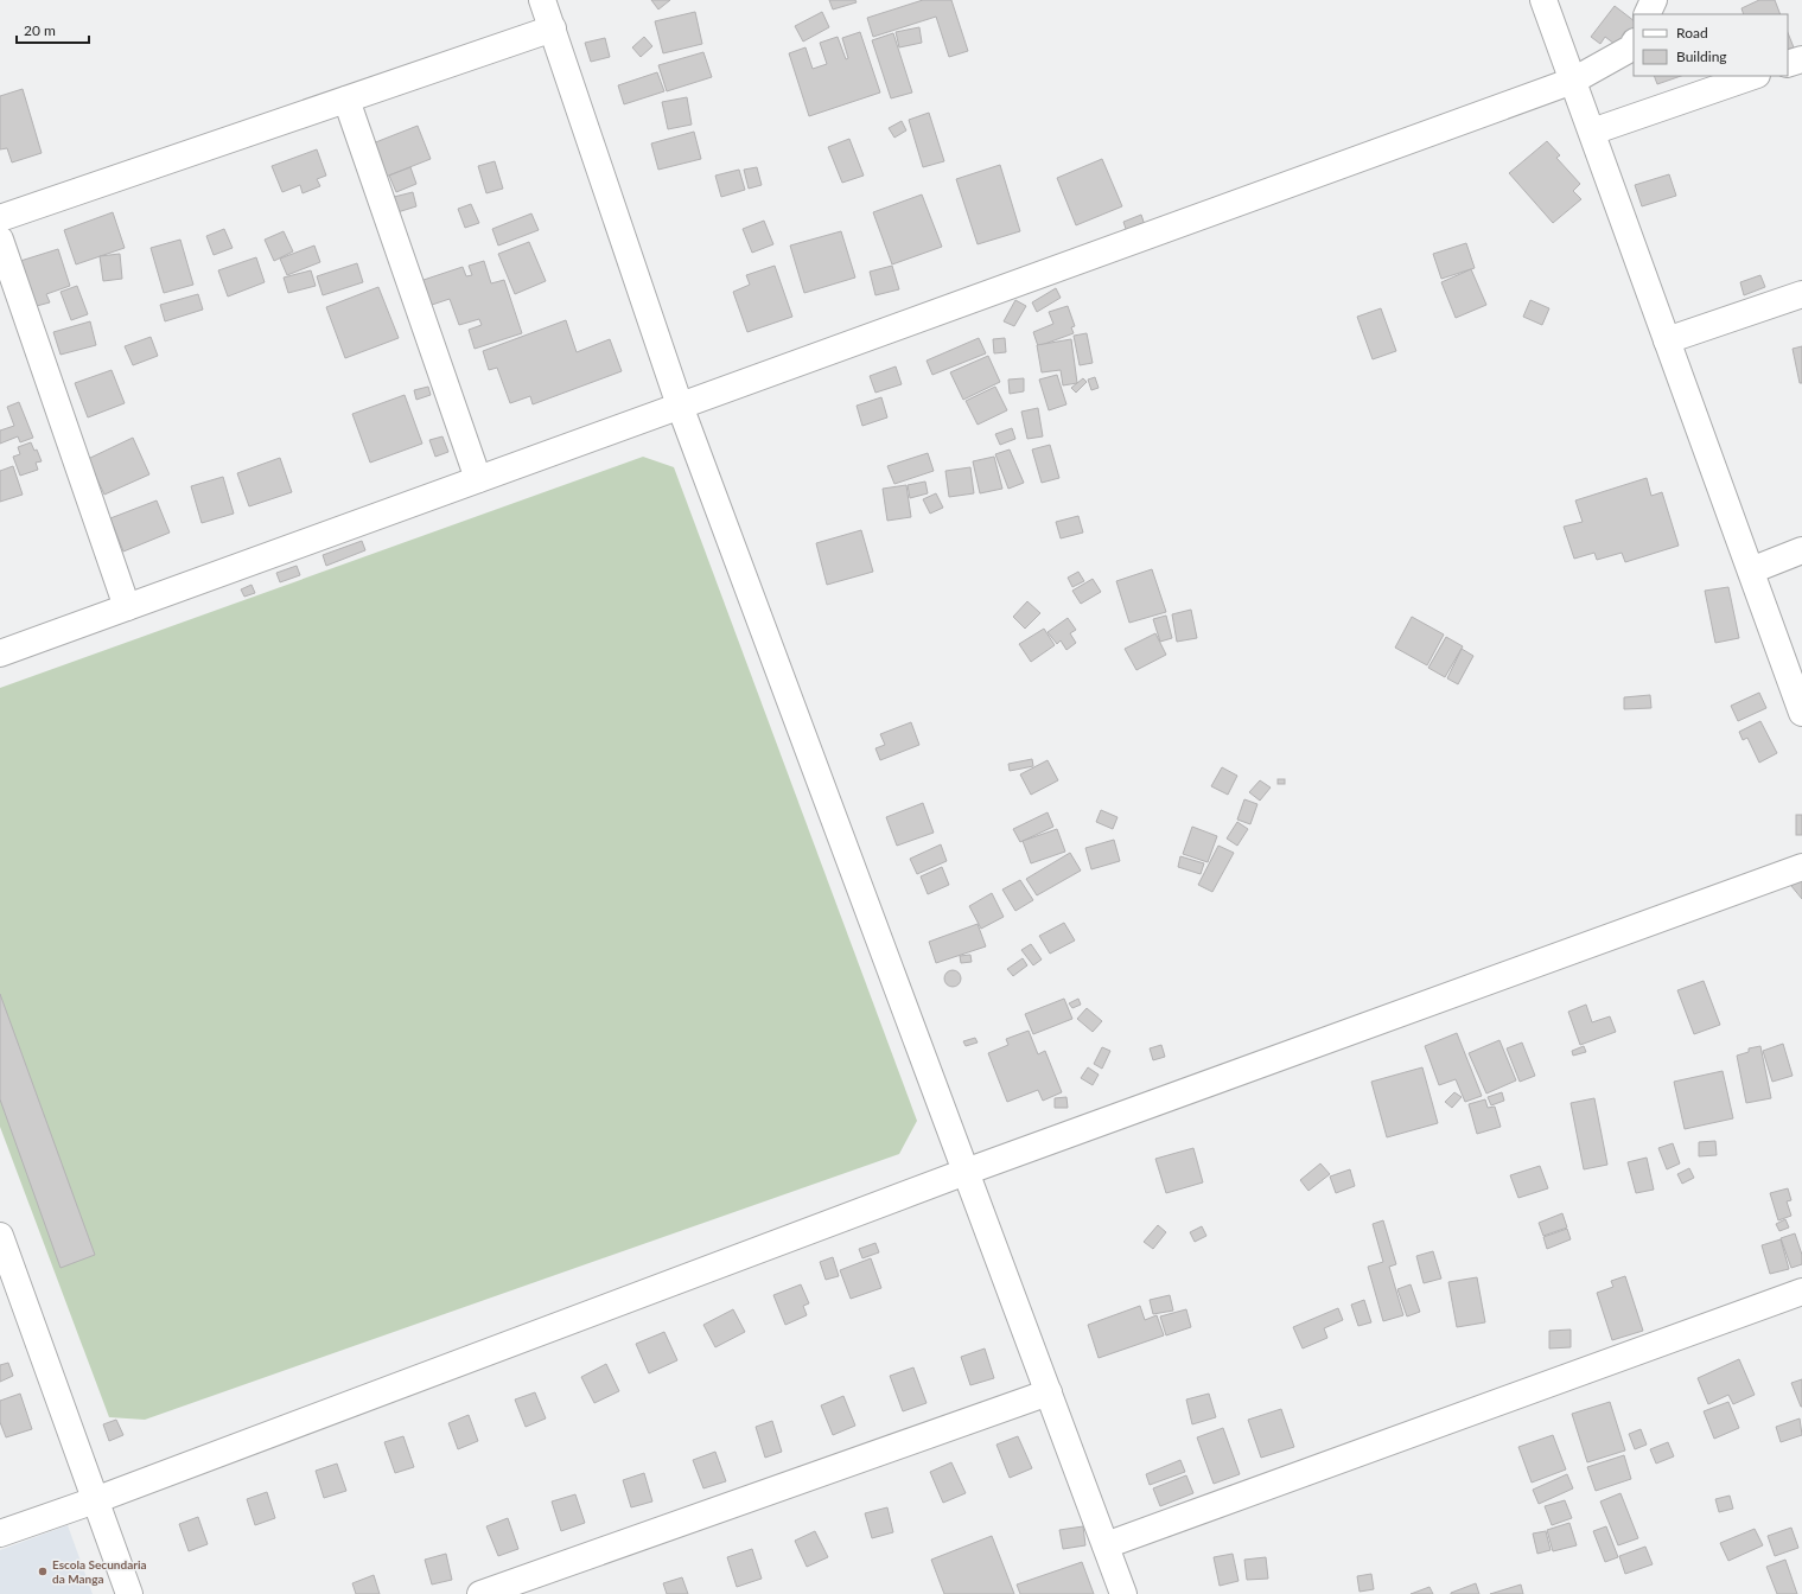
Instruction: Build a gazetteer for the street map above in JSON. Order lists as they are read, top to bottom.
{
  "places": ["Escola Secundaria da Manga"],
  "legend": ["Road", "Building"],
  "scale_bar": "20 m"
}
